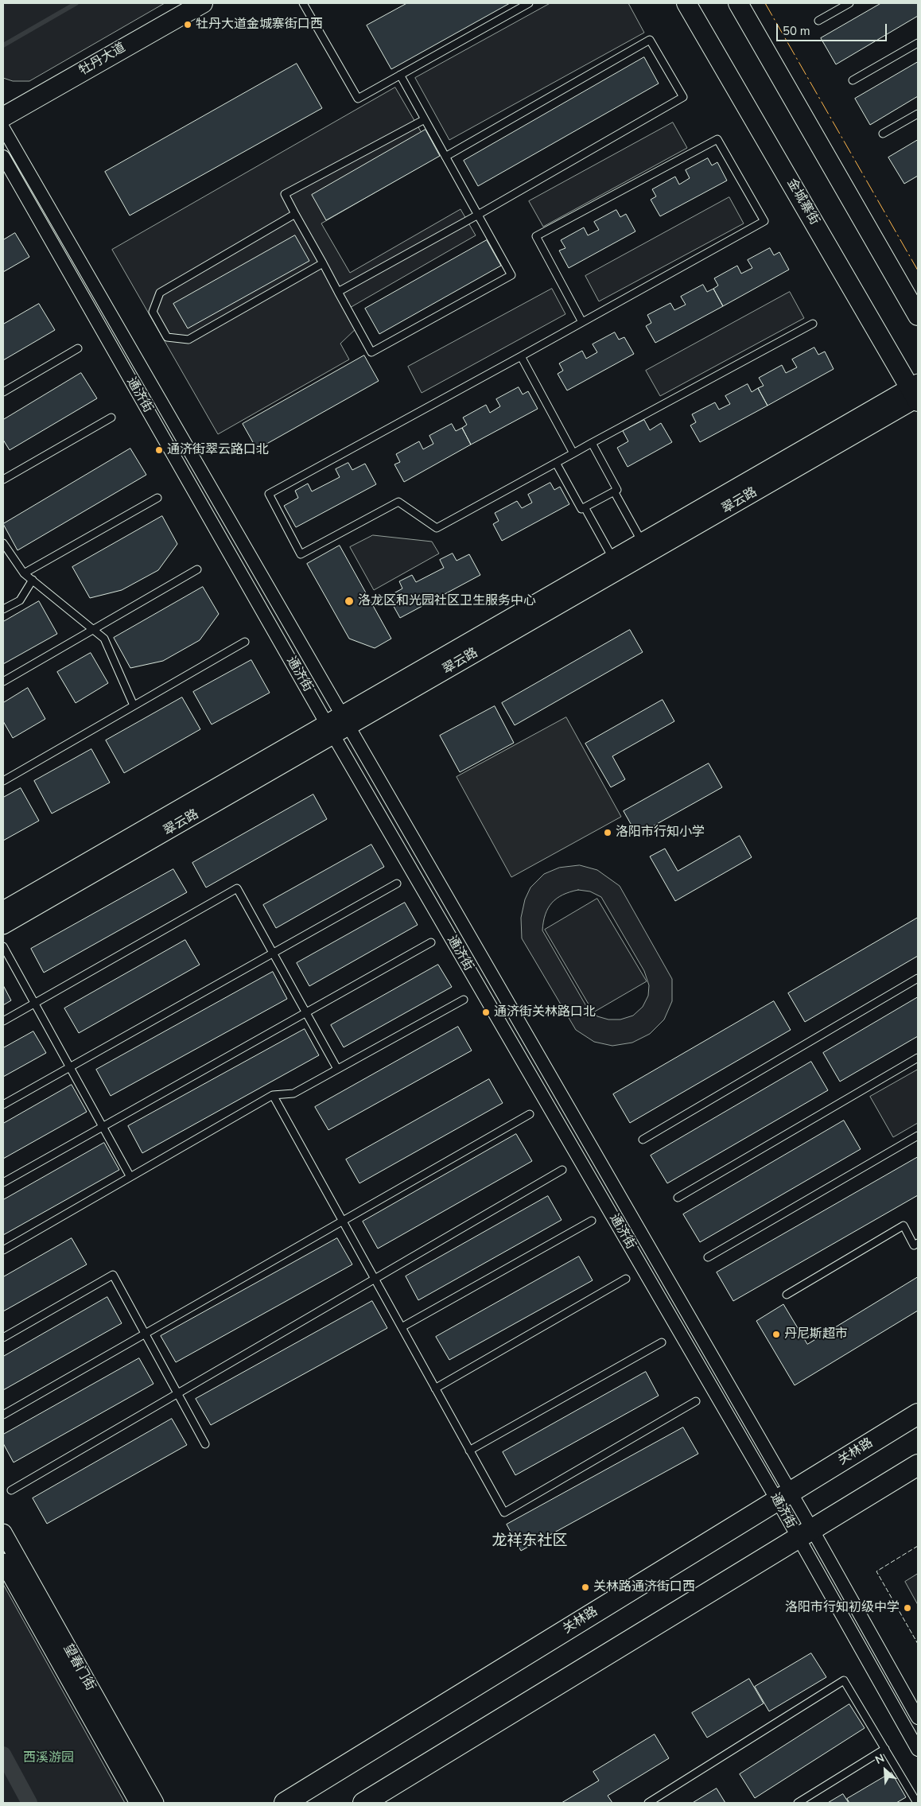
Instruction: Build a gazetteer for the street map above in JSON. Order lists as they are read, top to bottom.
{
  "streets": {
    "main road": ["牡丹大道", "金城寨街", "关林路"],
    "street": ["通济街", "翠云路", "望春门街"]
  },
  "crossings": [
    ["金城寨街", "翠云路"],
    ["通济街", "翠云路"],
    ["通济街", "关林路"]
  ],
  "districts": ["龙祥东社区"],
  "parks": ["西溪游园"],
  "places": [
    "牡丹大道金城寨街口西",
    "通济街翠云路口北",
    "洛龙区和光园社区卫生服务中心",
    "洛阳市行知小学",
    "通济街关林路口北",
    "丹尼斯超市",
    "关林路通济街口西",
    "洛阳市行知初级中学"
  ],
  "scale_bar": "50 m",
  "north": "top left"
}
